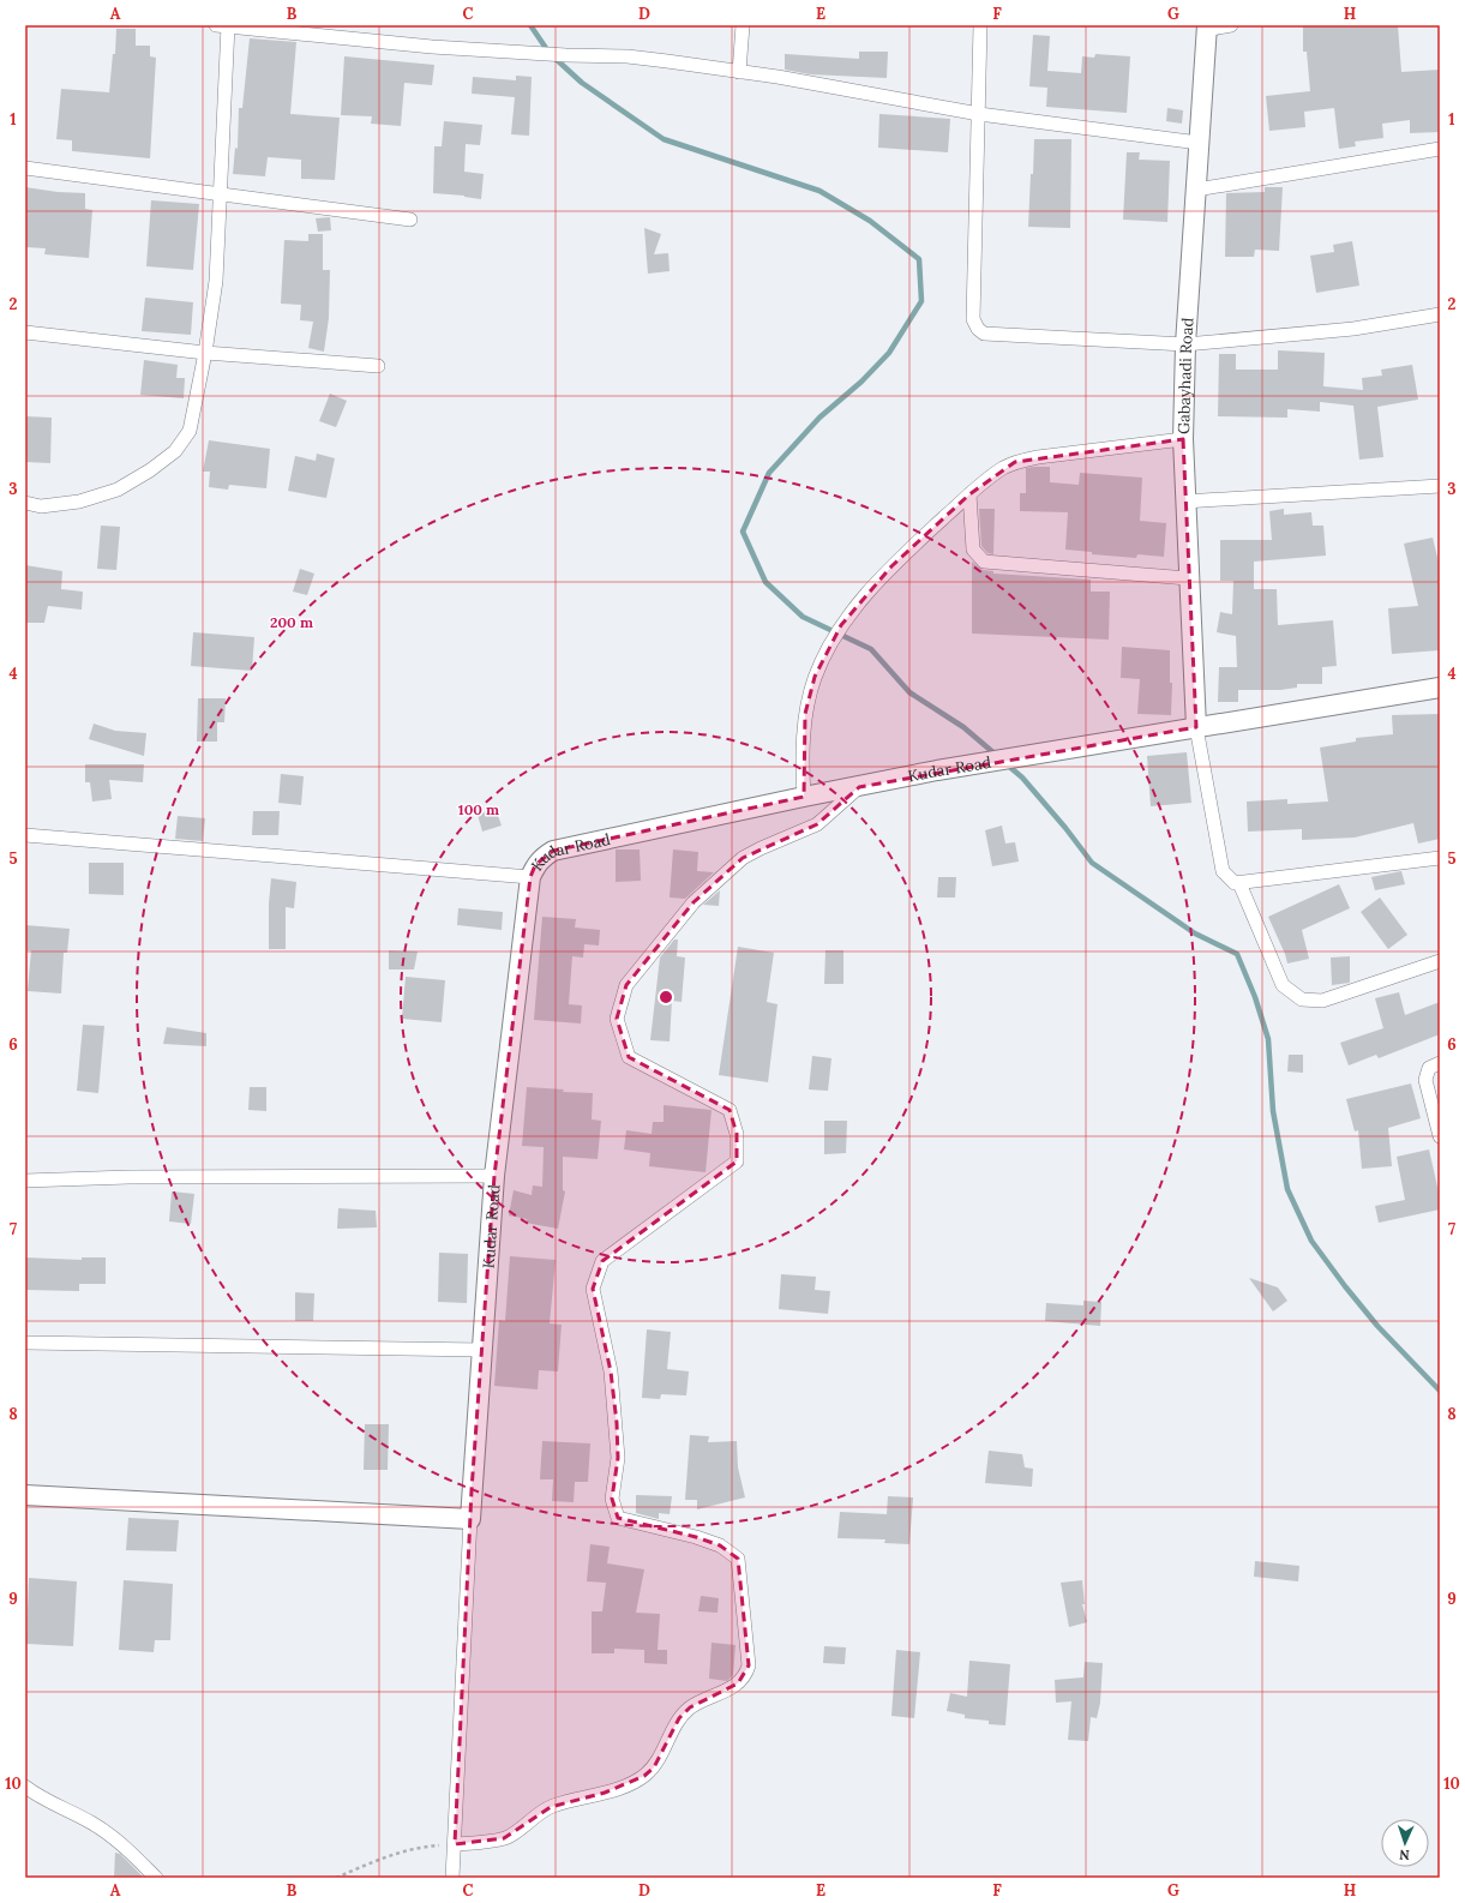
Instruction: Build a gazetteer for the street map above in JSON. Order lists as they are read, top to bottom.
{
  "streets": {
    "street": ["Gabayhadi Road", "Kudar Road"]
  },
  "crossings": [
    ["Gabayhadi Road", "Kudar Road"]
  ],
  "north": "bottom",
  "grid": {
    "columns": [
      "A",
      "B",
      "C",
      "D",
      "E",
      "F",
      "G",
      "H"
    ],
    "rows": [
      "1",
      "2",
      "3",
      "4",
      "5",
      "6",
      "7",
      "8",
      "9",
      "10"
    ]
  },
  "rings": ["200 m", "100 m"]
}
